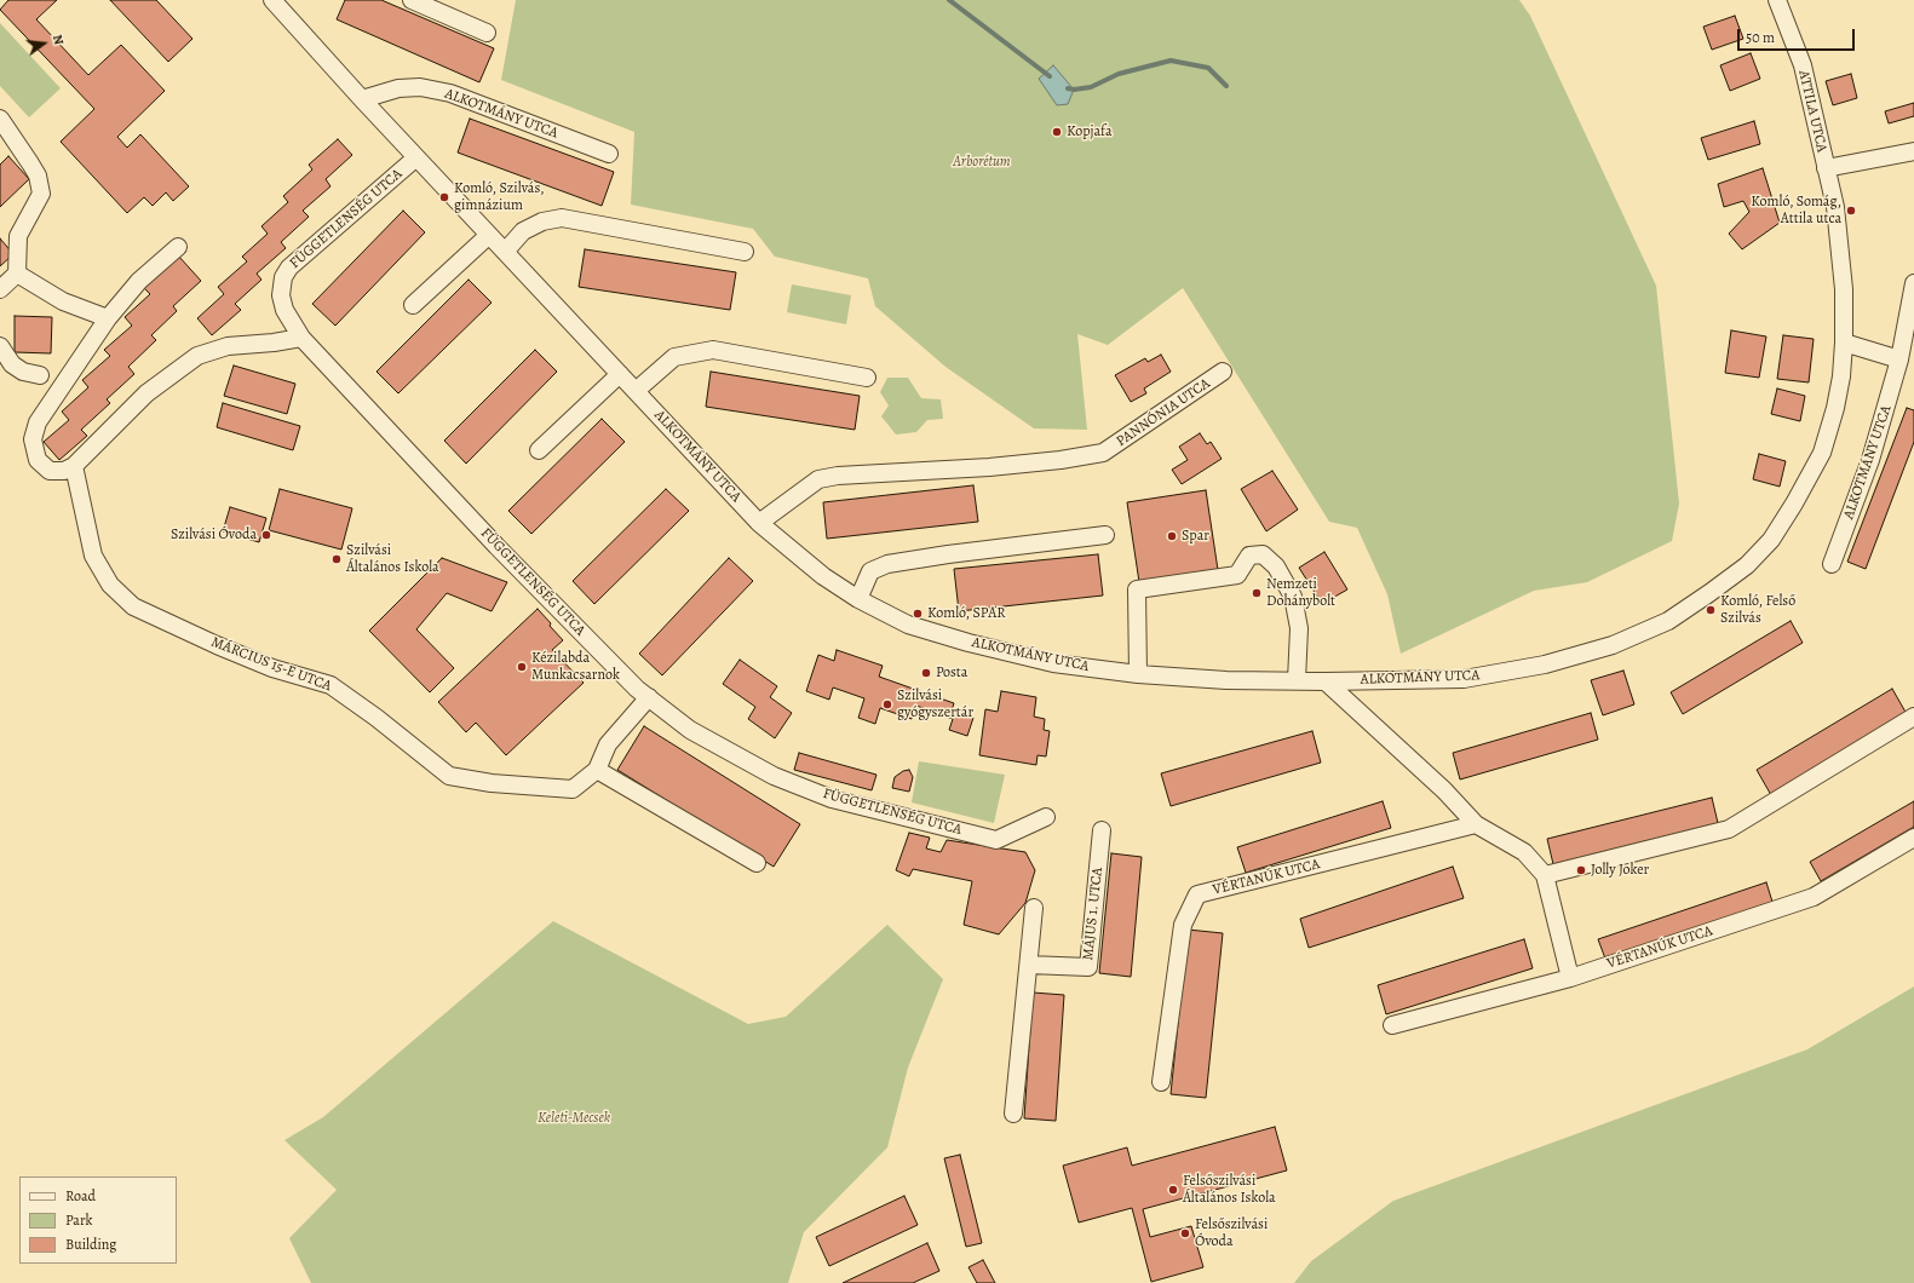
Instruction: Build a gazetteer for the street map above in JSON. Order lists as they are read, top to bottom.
{
  "streets": {
    "street": [
      "ATTILA UTCA",
      "ALKOTMÁNY UTCA",
      "FÜGGETLENSÉG UTCA",
      "PANNÓNIA UTCA",
      "MÁRCIUS 15-E UTCA",
      "VÉRTANÚK UTCA",
      "MÁJUS 1. UTCA"
    ]
  },
  "crossings": [
    ["ATTILA UTCA", "ALKOTMÁNY UTCA"],
    ["ALKOTMÁNY UTCA", "FÜGGETLENSÉG UTCA"],
    ["ALKOTMÁNY UTCA", "PANNÓNIA UTCA"]
  ],
  "parks": ["Arborétum", "Keleti-Mecsek"],
  "places": [
    "Kopjafa",
    "Komló, Szilvás, gimnázium",
    "Komló, Somág, Attila utca",
    "Szilvási Óvoda",
    "Spar",
    "Szilvási Általános Iskola",
    "Nemzeti Dohánybolt",
    "Komló, Felső Szilvás",
    "Komló, SPAR",
    "Kézilabda Munkacsarnok",
    "Posta",
    "Szilvási gyógyszertár",
    "Jolly Joker",
    "Felsőszilvási Általános Iskola",
    "Felsőszilvási Óvoda"
  ],
  "legend": ["Road", "Park", "Building"],
  "scale_bar": "50 m",
  "north": "right"
}
